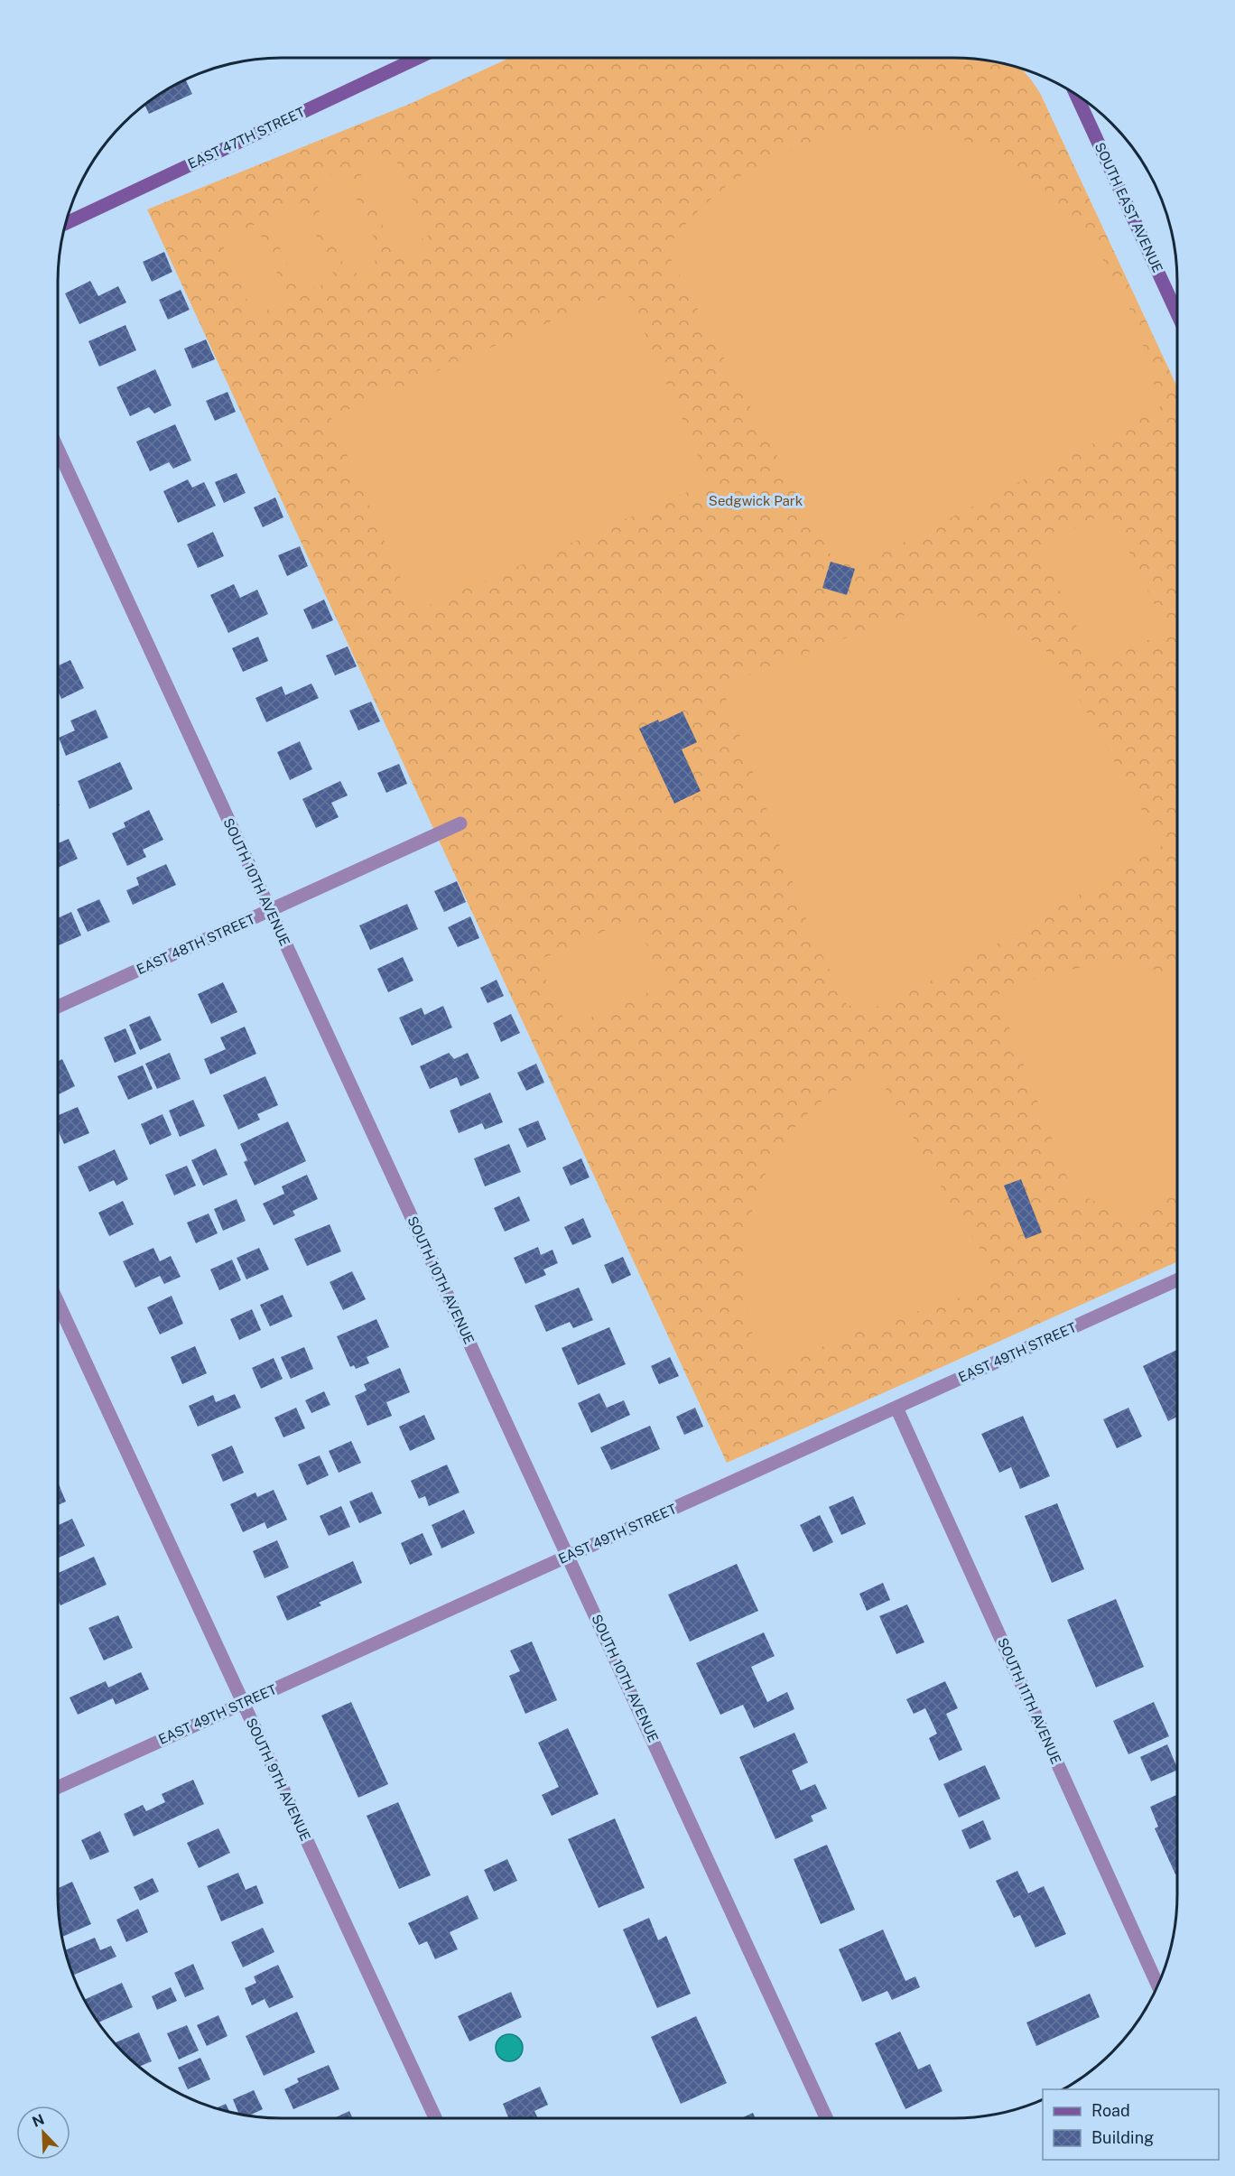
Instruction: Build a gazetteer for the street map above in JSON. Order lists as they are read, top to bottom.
{
  "streets": {
    "main road": ["EAST 47TH STREET", "SOUTH EAST AVENUE"],
    "street": [
      "SOUTH 10TH AVENUE",
      "EAST 48TH STREET",
      "EAST 49TH STREET",
      "SOUTH 11TH AVENUE",
      "SOUTH 9TH AVENUE"
    ]
  },
  "crossings": [
    ["SOUTH 10TH AVENUE", "EAST 48TH STREET"],
    ["SOUTH 10TH AVENUE", "EAST 49TH STREET"],
    ["EAST 49TH STREET", "SOUTH 11TH AVENUE"],
    ["EAST 49TH STREET", "SOUTH 9TH AVENUE"]
  ],
  "parks": ["Sedgwick Park"],
  "legend": ["Road", "Building"],
  "north": "top left"
}
